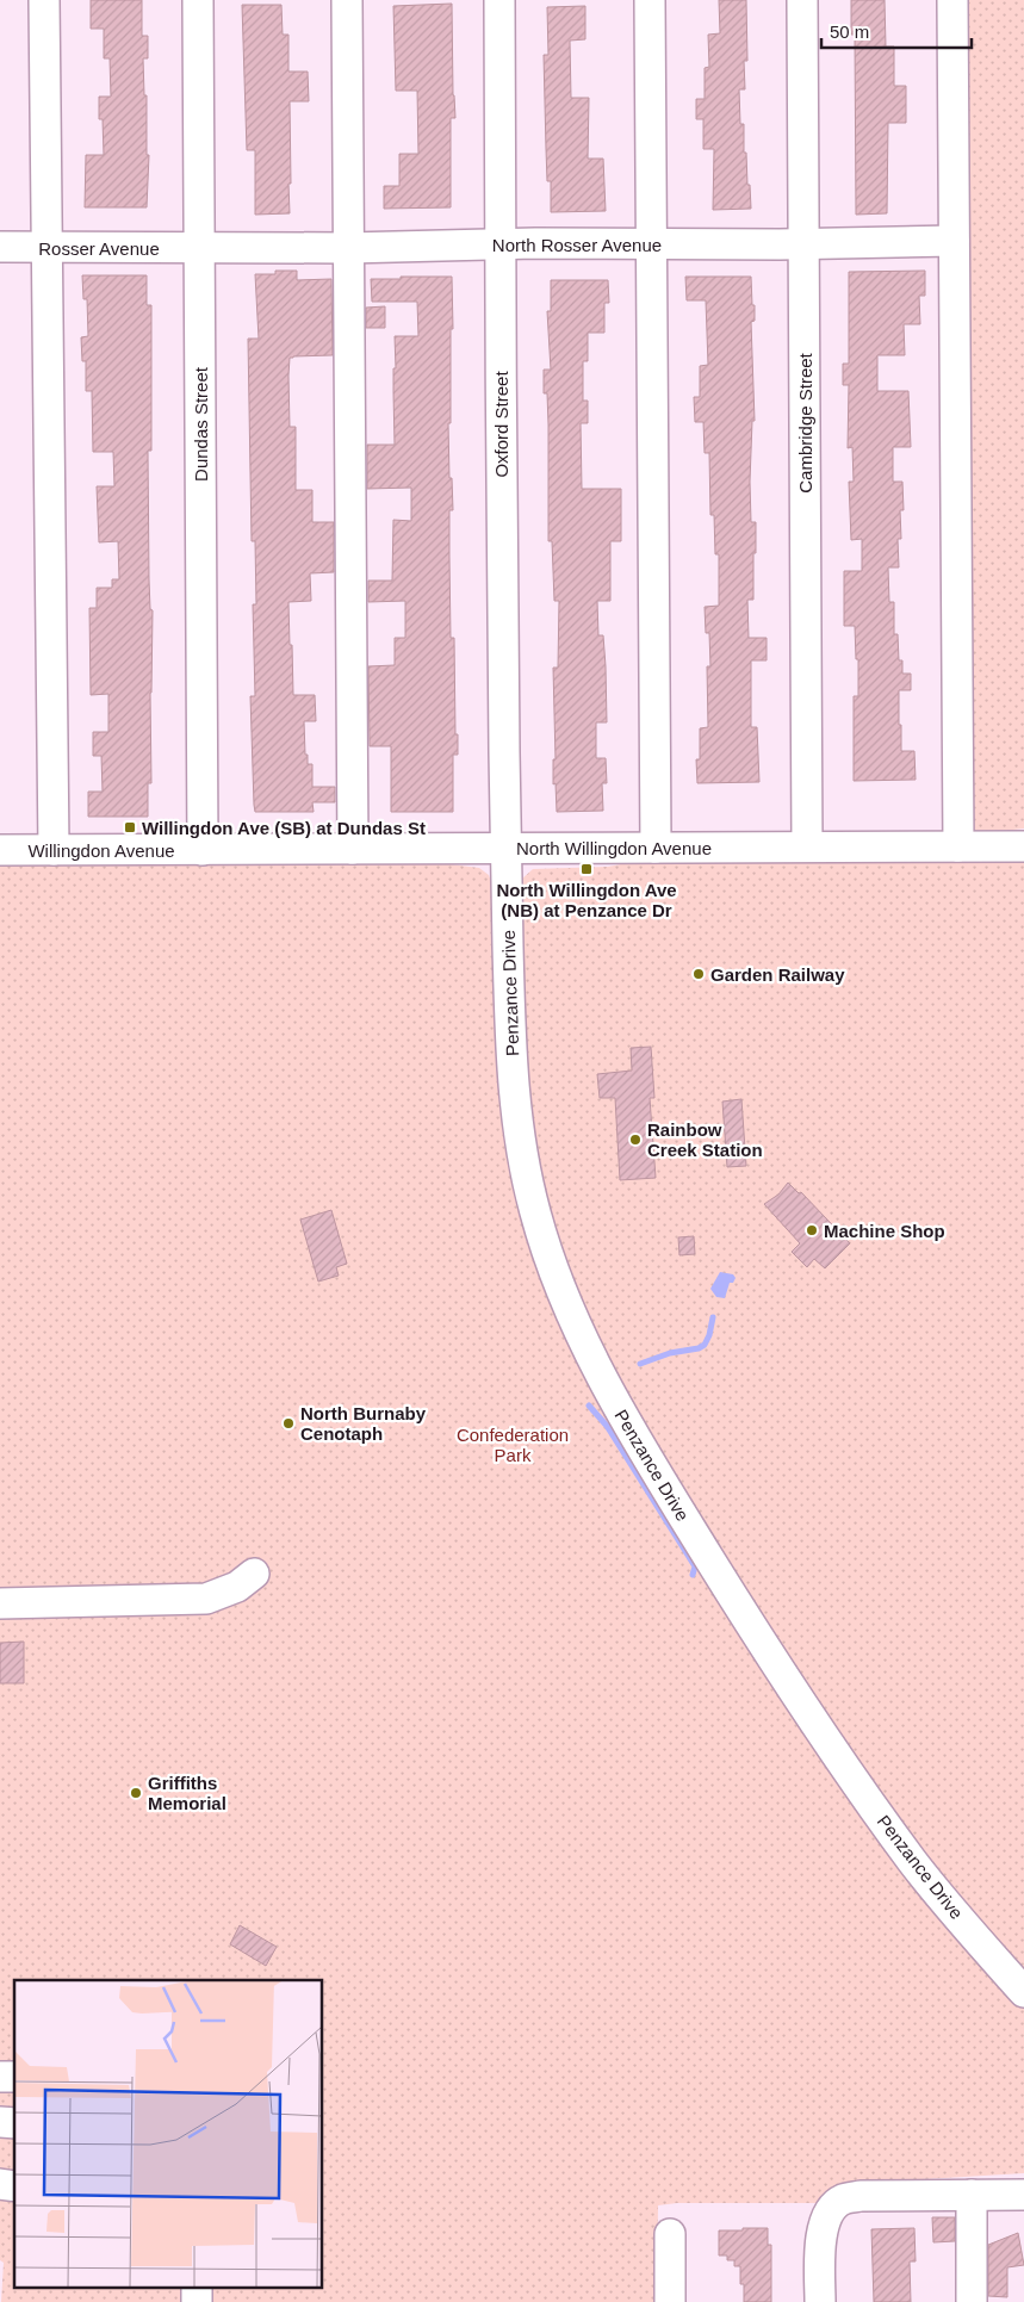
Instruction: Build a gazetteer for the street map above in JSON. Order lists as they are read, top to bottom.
{
  "streets": {
    "street": [
      "North Rosser Avenue",
      "Rosser Avenue",
      "Cambridge Street",
      "Dundas Street",
      "Oxford Street",
      "North Willingdon Avenue",
      "Willingdon Avenue",
      "Penzance Drive"
    ]
  },
  "crossings": [
    ["North Rosser Avenue", "Rosser Avenue"],
    ["North Rosser Avenue", "Cambridge Street"],
    ["North Rosser Avenue", "Dundas Street"],
    ["North Rosser Avenue", "Oxford Street"],
    ["Rosser Avenue", "Dundas Street"],
    ["Cambridge Street", "North Willingdon Avenue"],
    ["Dundas Street", "North Willingdon Avenue"],
    ["Dundas Street", "Willingdon Avenue"],
    ["Oxford Street", "North Willingdon Avenue"],
    ["Oxford Street", "Penzance Drive"],
    ["North Willingdon Avenue", "Willingdon Avenue"],
    ["North Willingdon Avenue", "Penzance Drive"]
  ],
  "parks": ["Confederation Park"],
  "places": {
    "transit": ["Willingdon Ave (SB) at Dundas St", "North Willingdon Ave (NB) at Penzance Dr"],
    "other": [
      "Garden Railway",
      "Rainbow Creek Station",
      "Machine Shop",
      "North Burnaby Cenotaph",
      "Griffiths Memorial"
    ]
  },
  "scale_bar": "50 m"
}
